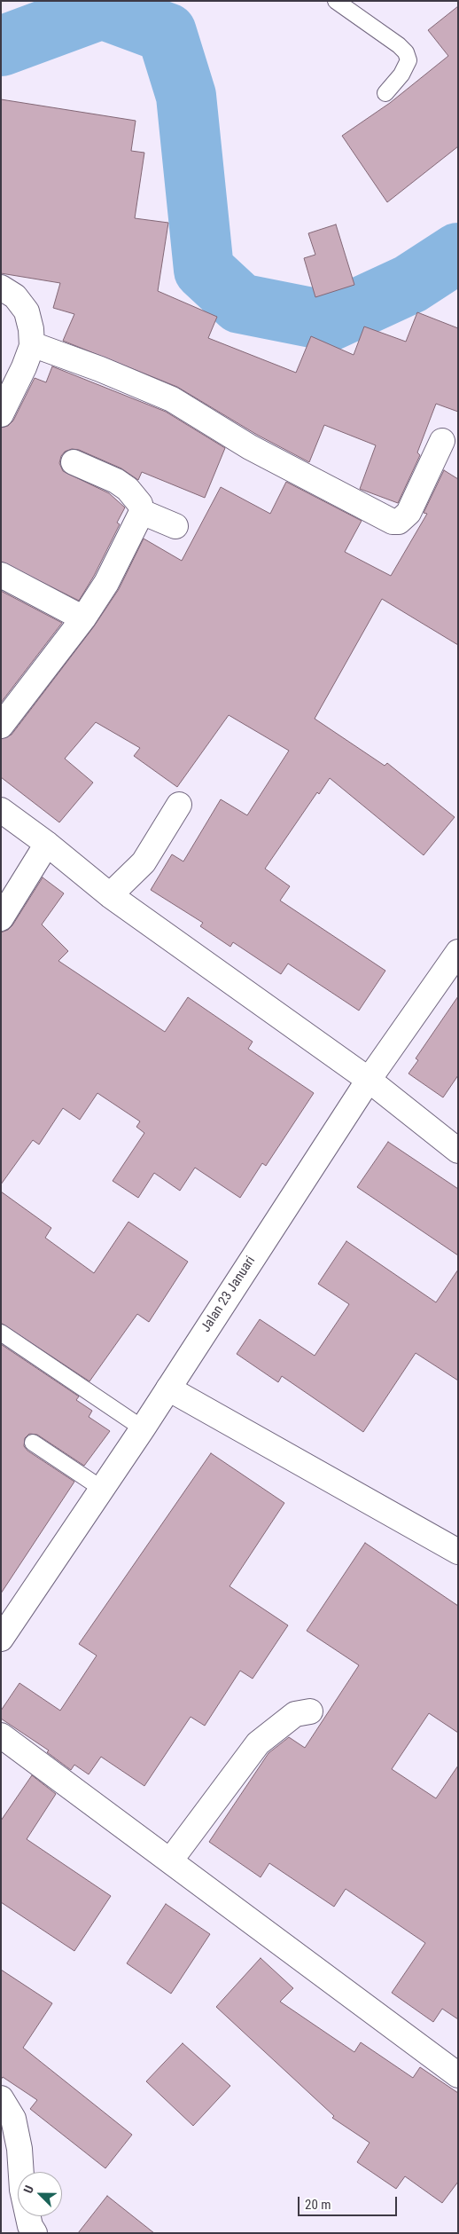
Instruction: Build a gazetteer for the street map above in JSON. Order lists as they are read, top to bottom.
{
  "streets": {
    "street": ["Jalan 23 Januari"]
  },
  "scale_bar": "20 m",
  "north": "top left"
}
